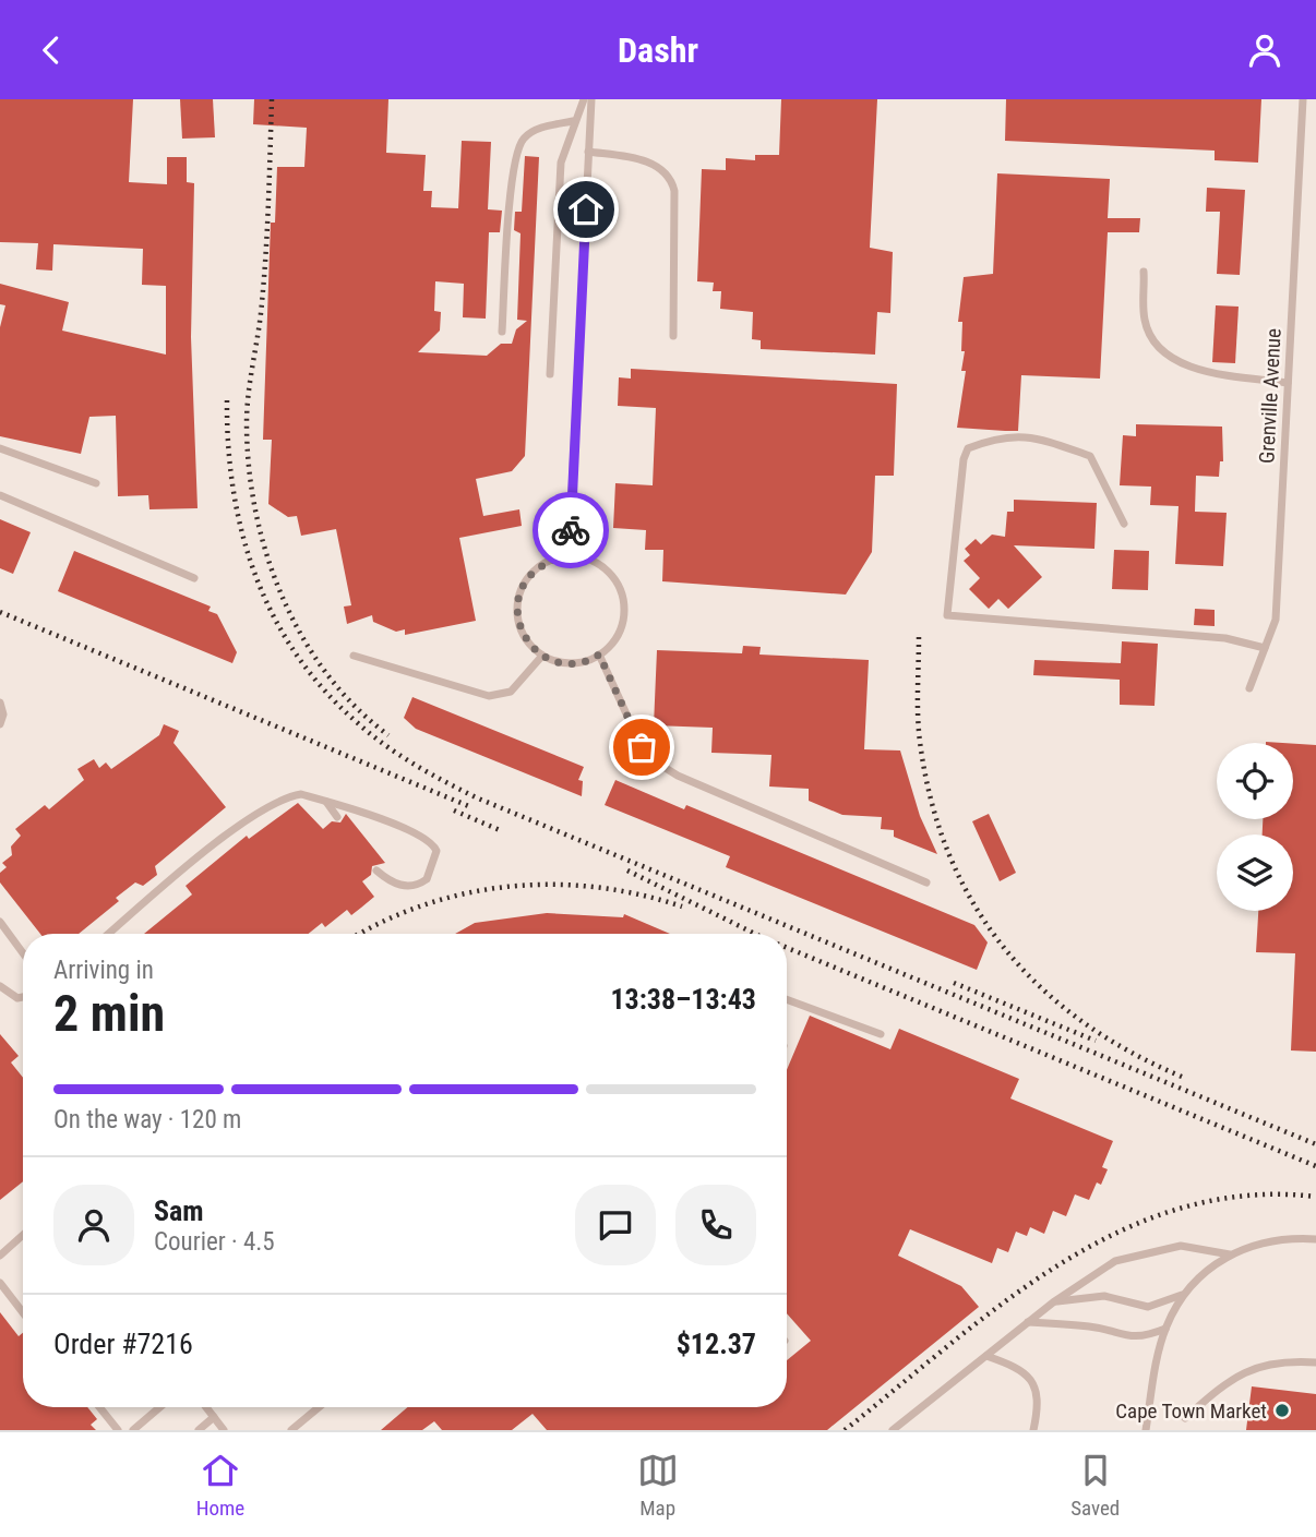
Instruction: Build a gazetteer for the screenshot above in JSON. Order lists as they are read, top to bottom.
{
  "streets": {
    "lane": ["Grenville Avenue"]
  },
  "places": ["Cape Town Market"],
  "page": {
    "header": "Dashr",
    "heading": ["2 min", "Arriving in", "13:38–13:43"],
    "panel": [
      "Sam",
      "Courier · 4.5",
      "Order #7216",
      "$12.37"
    ],
    "bar": "On the way · 120 m",
    "tabs": ["Home", "Map", "Saved"]
  }
}
